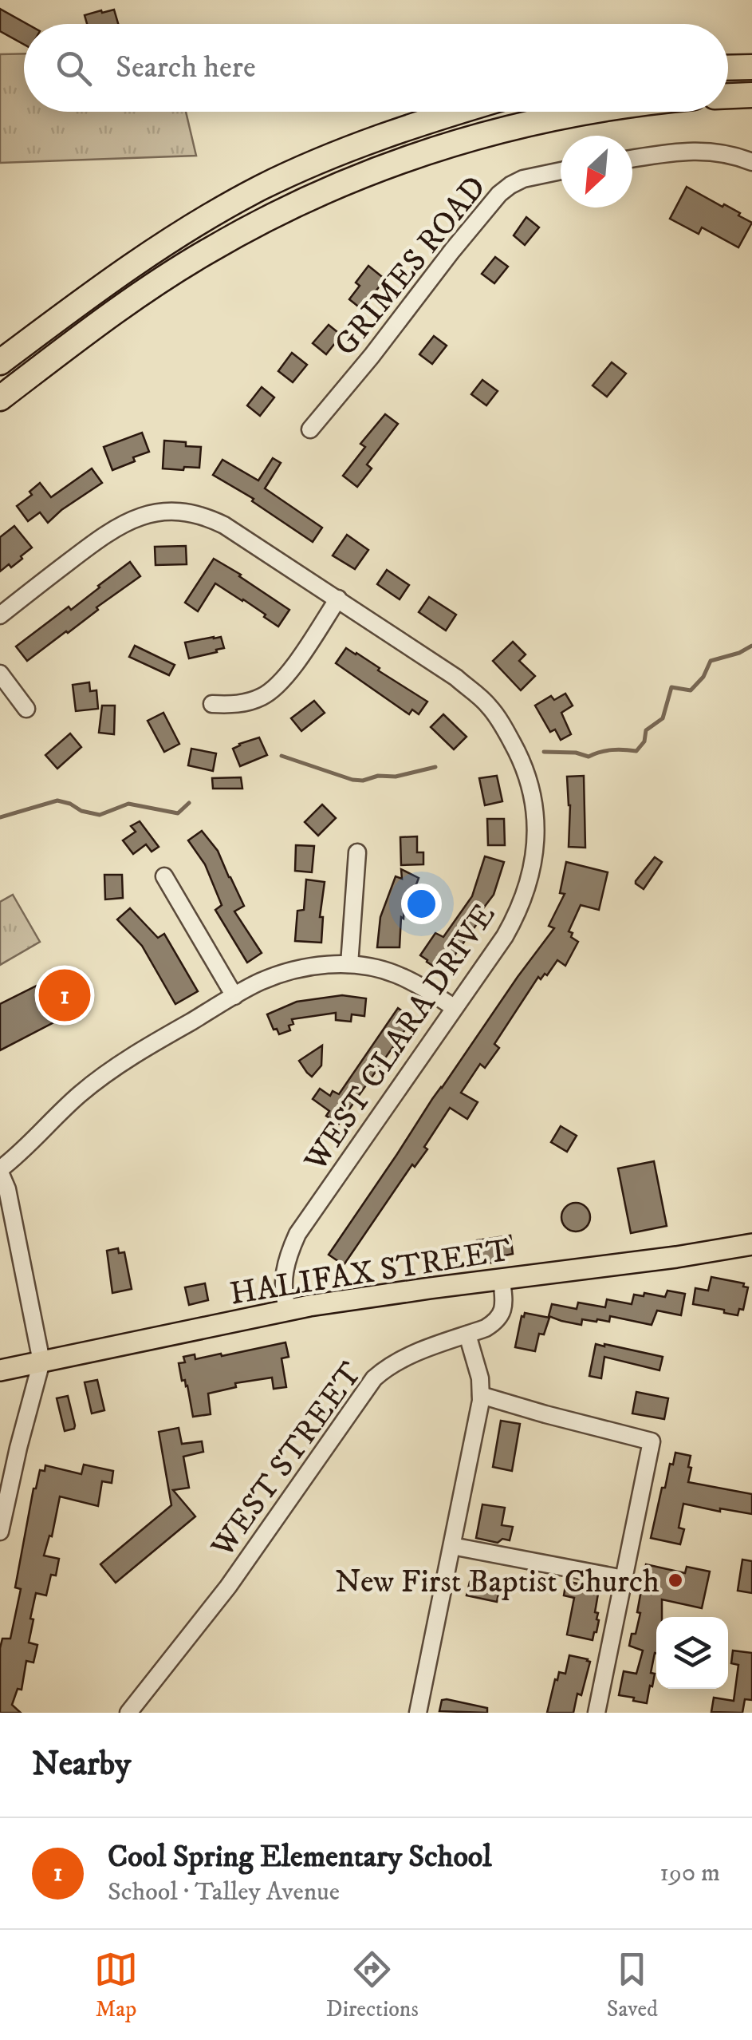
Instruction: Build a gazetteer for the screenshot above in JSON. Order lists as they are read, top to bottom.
{
  "streets": {
    "main road": ["HALIFAX STREET"],
    "street": ["GRIMES ROAD", "WEST CLARA DRIVE", "WEST STREET"]
  },
  "crossings": [
    ["WEST CLARA DRIVE", "HALIFAX STREET"],
    ["HALIFAX STREET", "WEST STREET"]
  ],
  "places": ["New First Baptist Church"],
  "north": "bottom left",
  "page": {
    "search": "Search here",
    "pins": "1",
    "heading": "Nearby",
    "list": [
      {
        "mark": "1",
        "name": "Cool Spring Elementary School",
        "note": "School · Talley Avenue",
        "value": "190 m"
      }
    ],
    "nav": ["Map", "Directions", "Saved"]
  }
}
